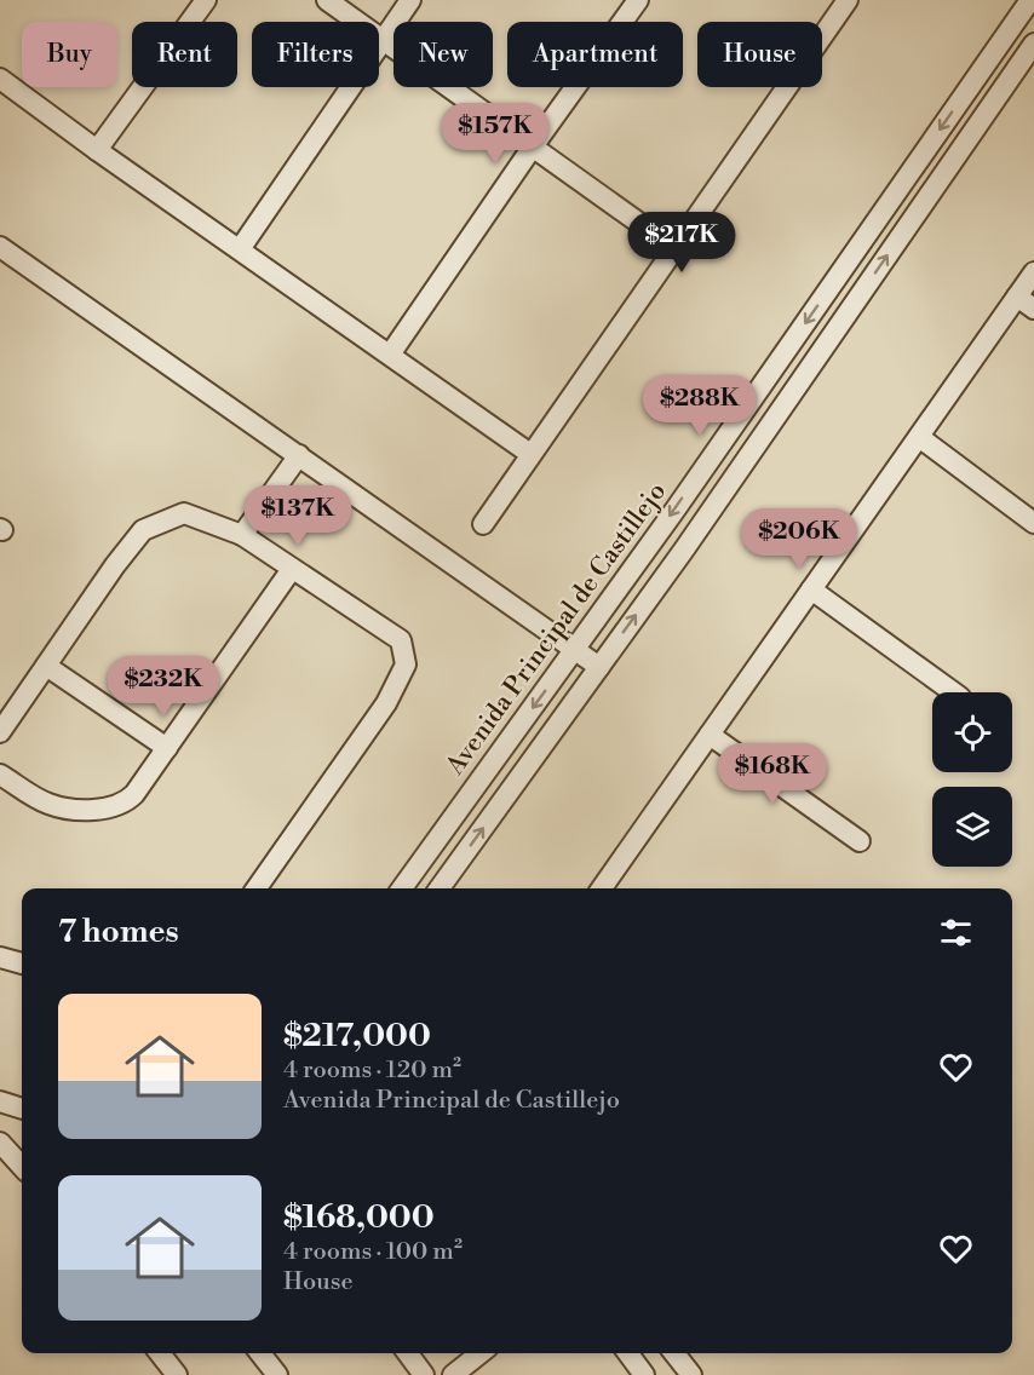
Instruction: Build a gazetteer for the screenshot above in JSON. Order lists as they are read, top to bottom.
{
  "streets": {
    "street": ["Avenida Principal de Castillejo"]
  },
  "page": {
    "chip": [
      "Buy",
      "Rent",
      "Filters",
      "New",
      "Apartment",
      "House"
    ],
    "price": [
      "$157K",
      "$217K",
      "$288K",
      "$137K",
      "$206K",
      "$232K",
      "$168K"
    ],
    "heading": "7 homes",
    "list": [
      {
        "name": "$217,000",
        "note": "4 rooms · 120 m² · Avenida Principal de Castillejo"
      },
      {
        "name": "$168,000",
        "note": "4 rooms · 100 m² · House"
      }
    ]
  }
}
